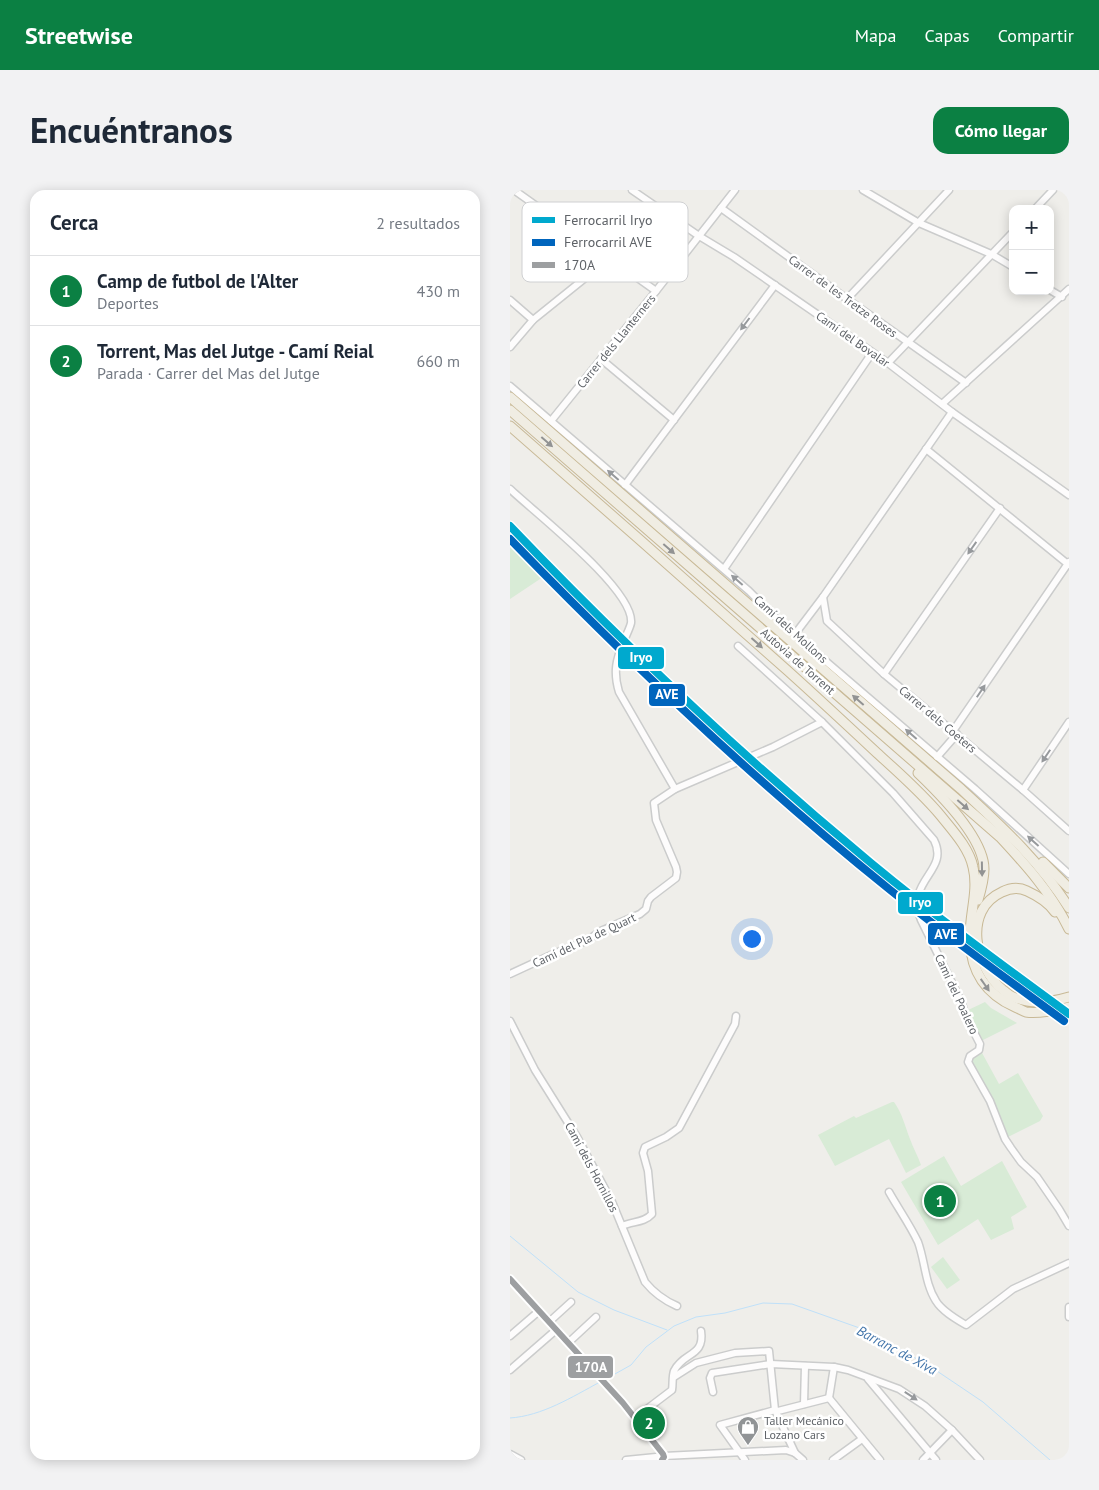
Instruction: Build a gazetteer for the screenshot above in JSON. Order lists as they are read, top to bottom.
{
  "streets": {
    "highway": ["Autovia de Torrent"],
    "street": [
      "Carrer de les Tretze Roses",
      "Camí del Bovalar",
      "Carrer dels Llanterners",
      "Camí dels Mollons",
      "Carrer dels Coeters",
      "Camí del Pla de Quart",
      "Camí del Poalero",
      "Camí dels Hornillos"
    ]
  },
  "crossings": [
    ["Carrer de les Tretze Roses", "Carrer dels Llanterners"],
    ["Camí del Bovalar", "Carrer dels Llanterners"],
    ["Carrer dels Llanterners", "Camí dels Mollons"],
    ["Camí del Pla de Quart", "Camí del Poalero"]
  ],
  "one_way": ["Camí dels Mollons"],
  "water": ["Barranc de Xiva"],
  "places": {
    "shop": ["Taller Mecánico Lozano Cars"]
  },
  "lines": ["rail line Iryo", "rail line AVE", "transit line 170A"],
  "legend": ["Ferrocarril Iryo", "Ferrocarril AVE", "170A"],
  "page": {
    "header": "Streetwise",
    "nav": ["Mapa", "Capas", "Compartir"],
    "title": "Encuéntranos",
    "buttons": "Cómo llegar",
    "heading": ["Cerca", "2 resultados"],
    "map_buttons": ["+", "−"],
    "list": [
      {
        "mark": "1",
        "name": "Camp de futbol de l'Alter",
        "note": "Deportes",
        "value": "430 m"
      },
      {
        "mark": "2",
        "name": "Torrent, Mas del Jutge - Camí Reial",
        "note": "Parada · Carrer del Mas del Jutge",
        "value": "660 m"
      }
    ],
    "pins": ["1", "2"]
  }
}
